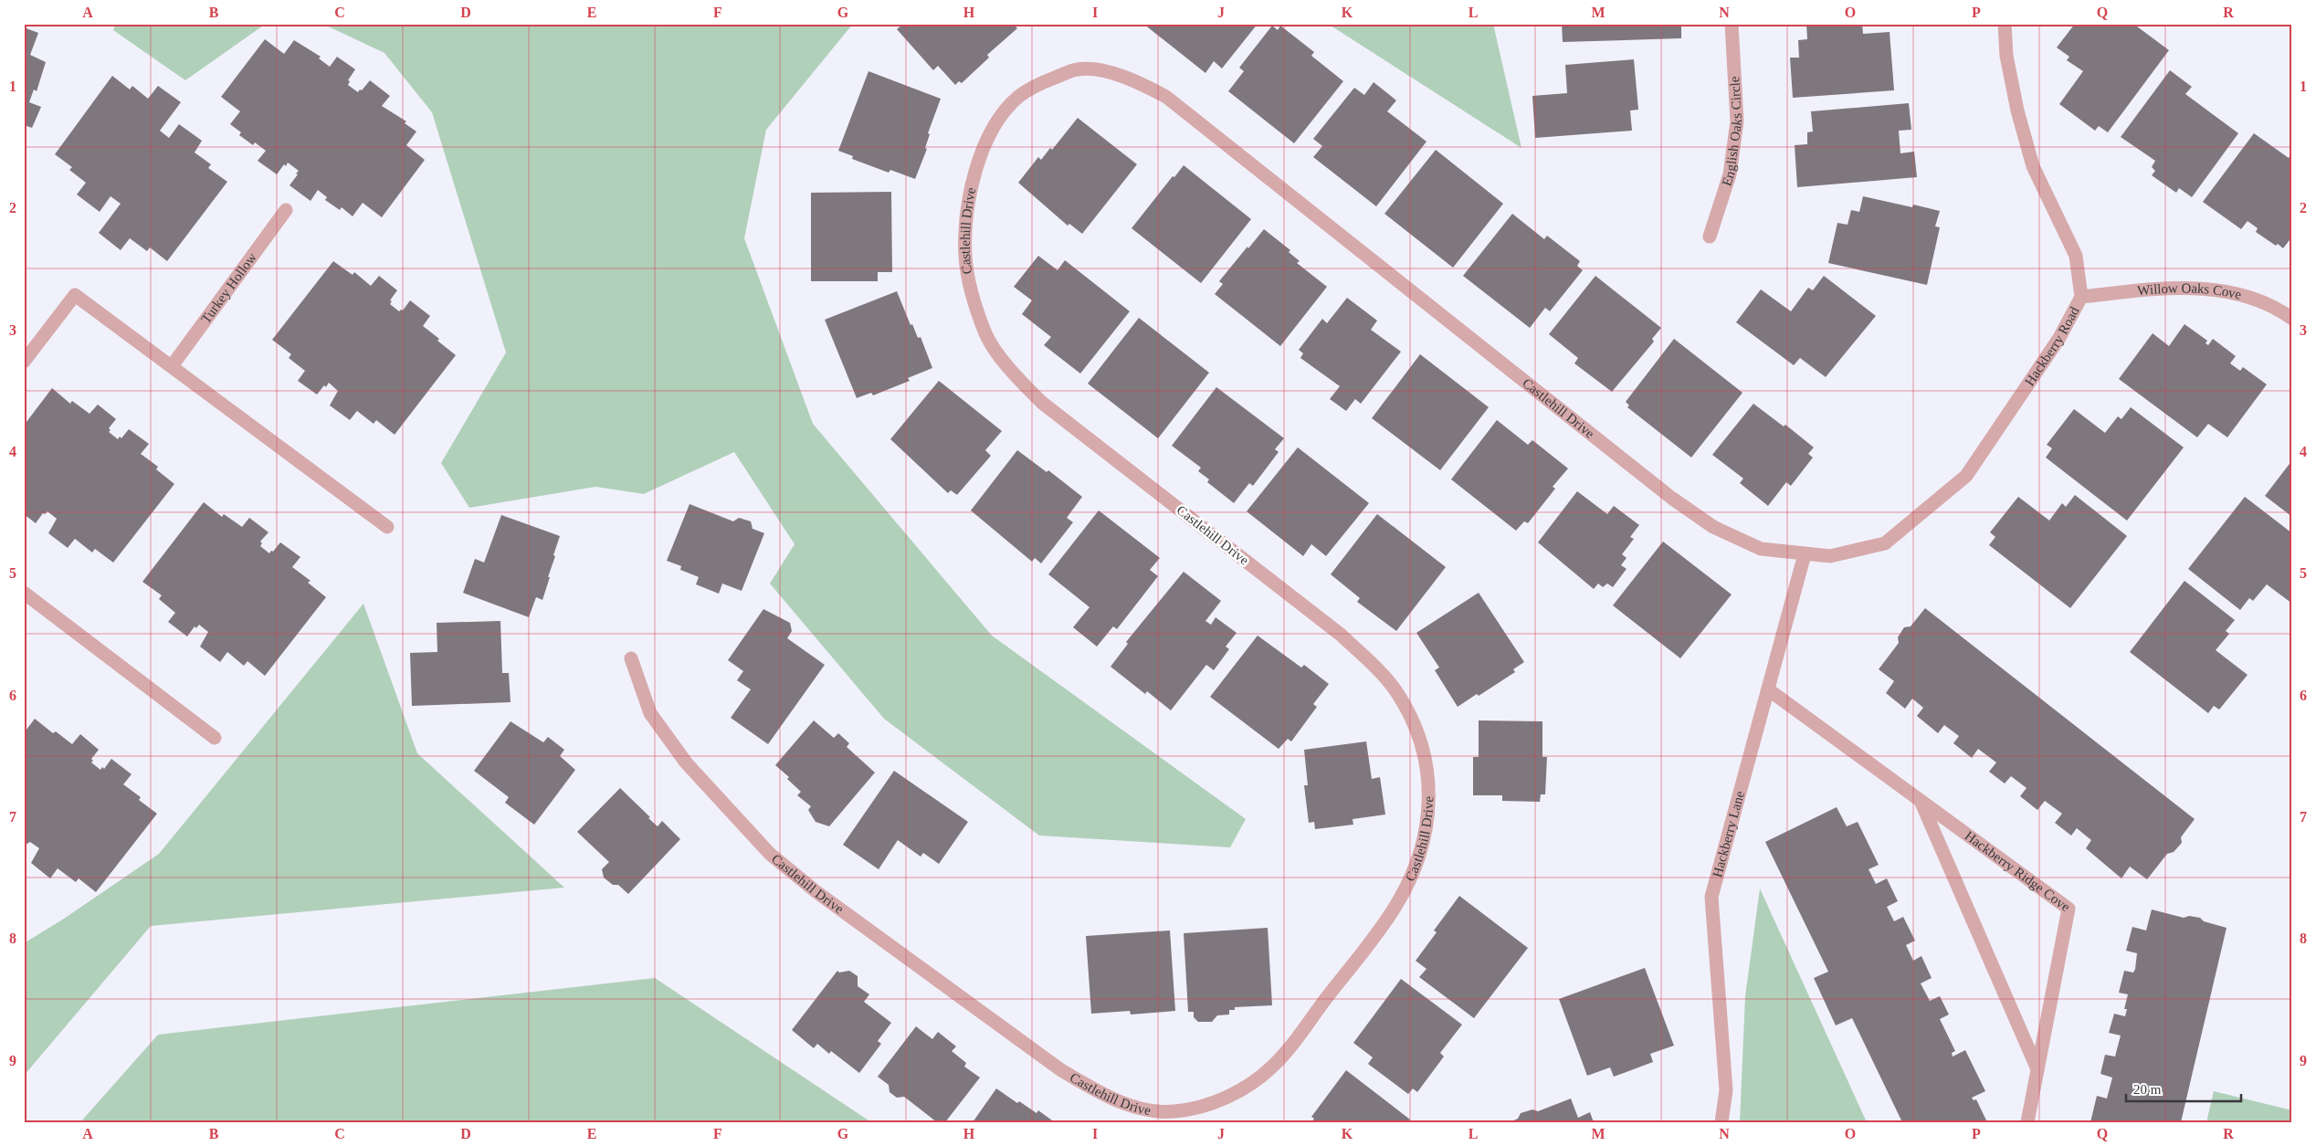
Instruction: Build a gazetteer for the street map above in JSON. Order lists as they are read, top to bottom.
{
  "streets": {
    "street": [
      "English Oaks Circle",
      "Castlehill Drive",
      "Turkey Hollow",
      "Willow Oaks Cove",
      "Hackberry Road",
      "Hackberry Lane",
      "Hackberry Ridge Cove"
    ]
  },
  "crossings": [
    ["Castlehill Drive", "Hackberry Road"],
    ["Castlehill Drive", "Hackberry Lane"],
    ["Willow Oaks Cove", "Hackberry Road"],
    ["Hackberry Road", "Hackberry Lane"],
    ["Hackberry Lane", "Hackberry Ridge Cove"]
  ],
  "scale_bar": "20 m",
  "grid": {
    "columns": [
      "A",
      "B",
      "C",
      "D",
      "E",
      "F",
      "G",
      "H",
      "I",
      "J",
      "K",
      "L",
      "M",
      "N",
      "O",
      "P",
      "Q",
      "R"
    ],
    "rows": [
      "1",
      "2",
      "3",
      "4",
      "5",
      "6",
      "7",
      "8",
      "9"
    ]
  }
}
